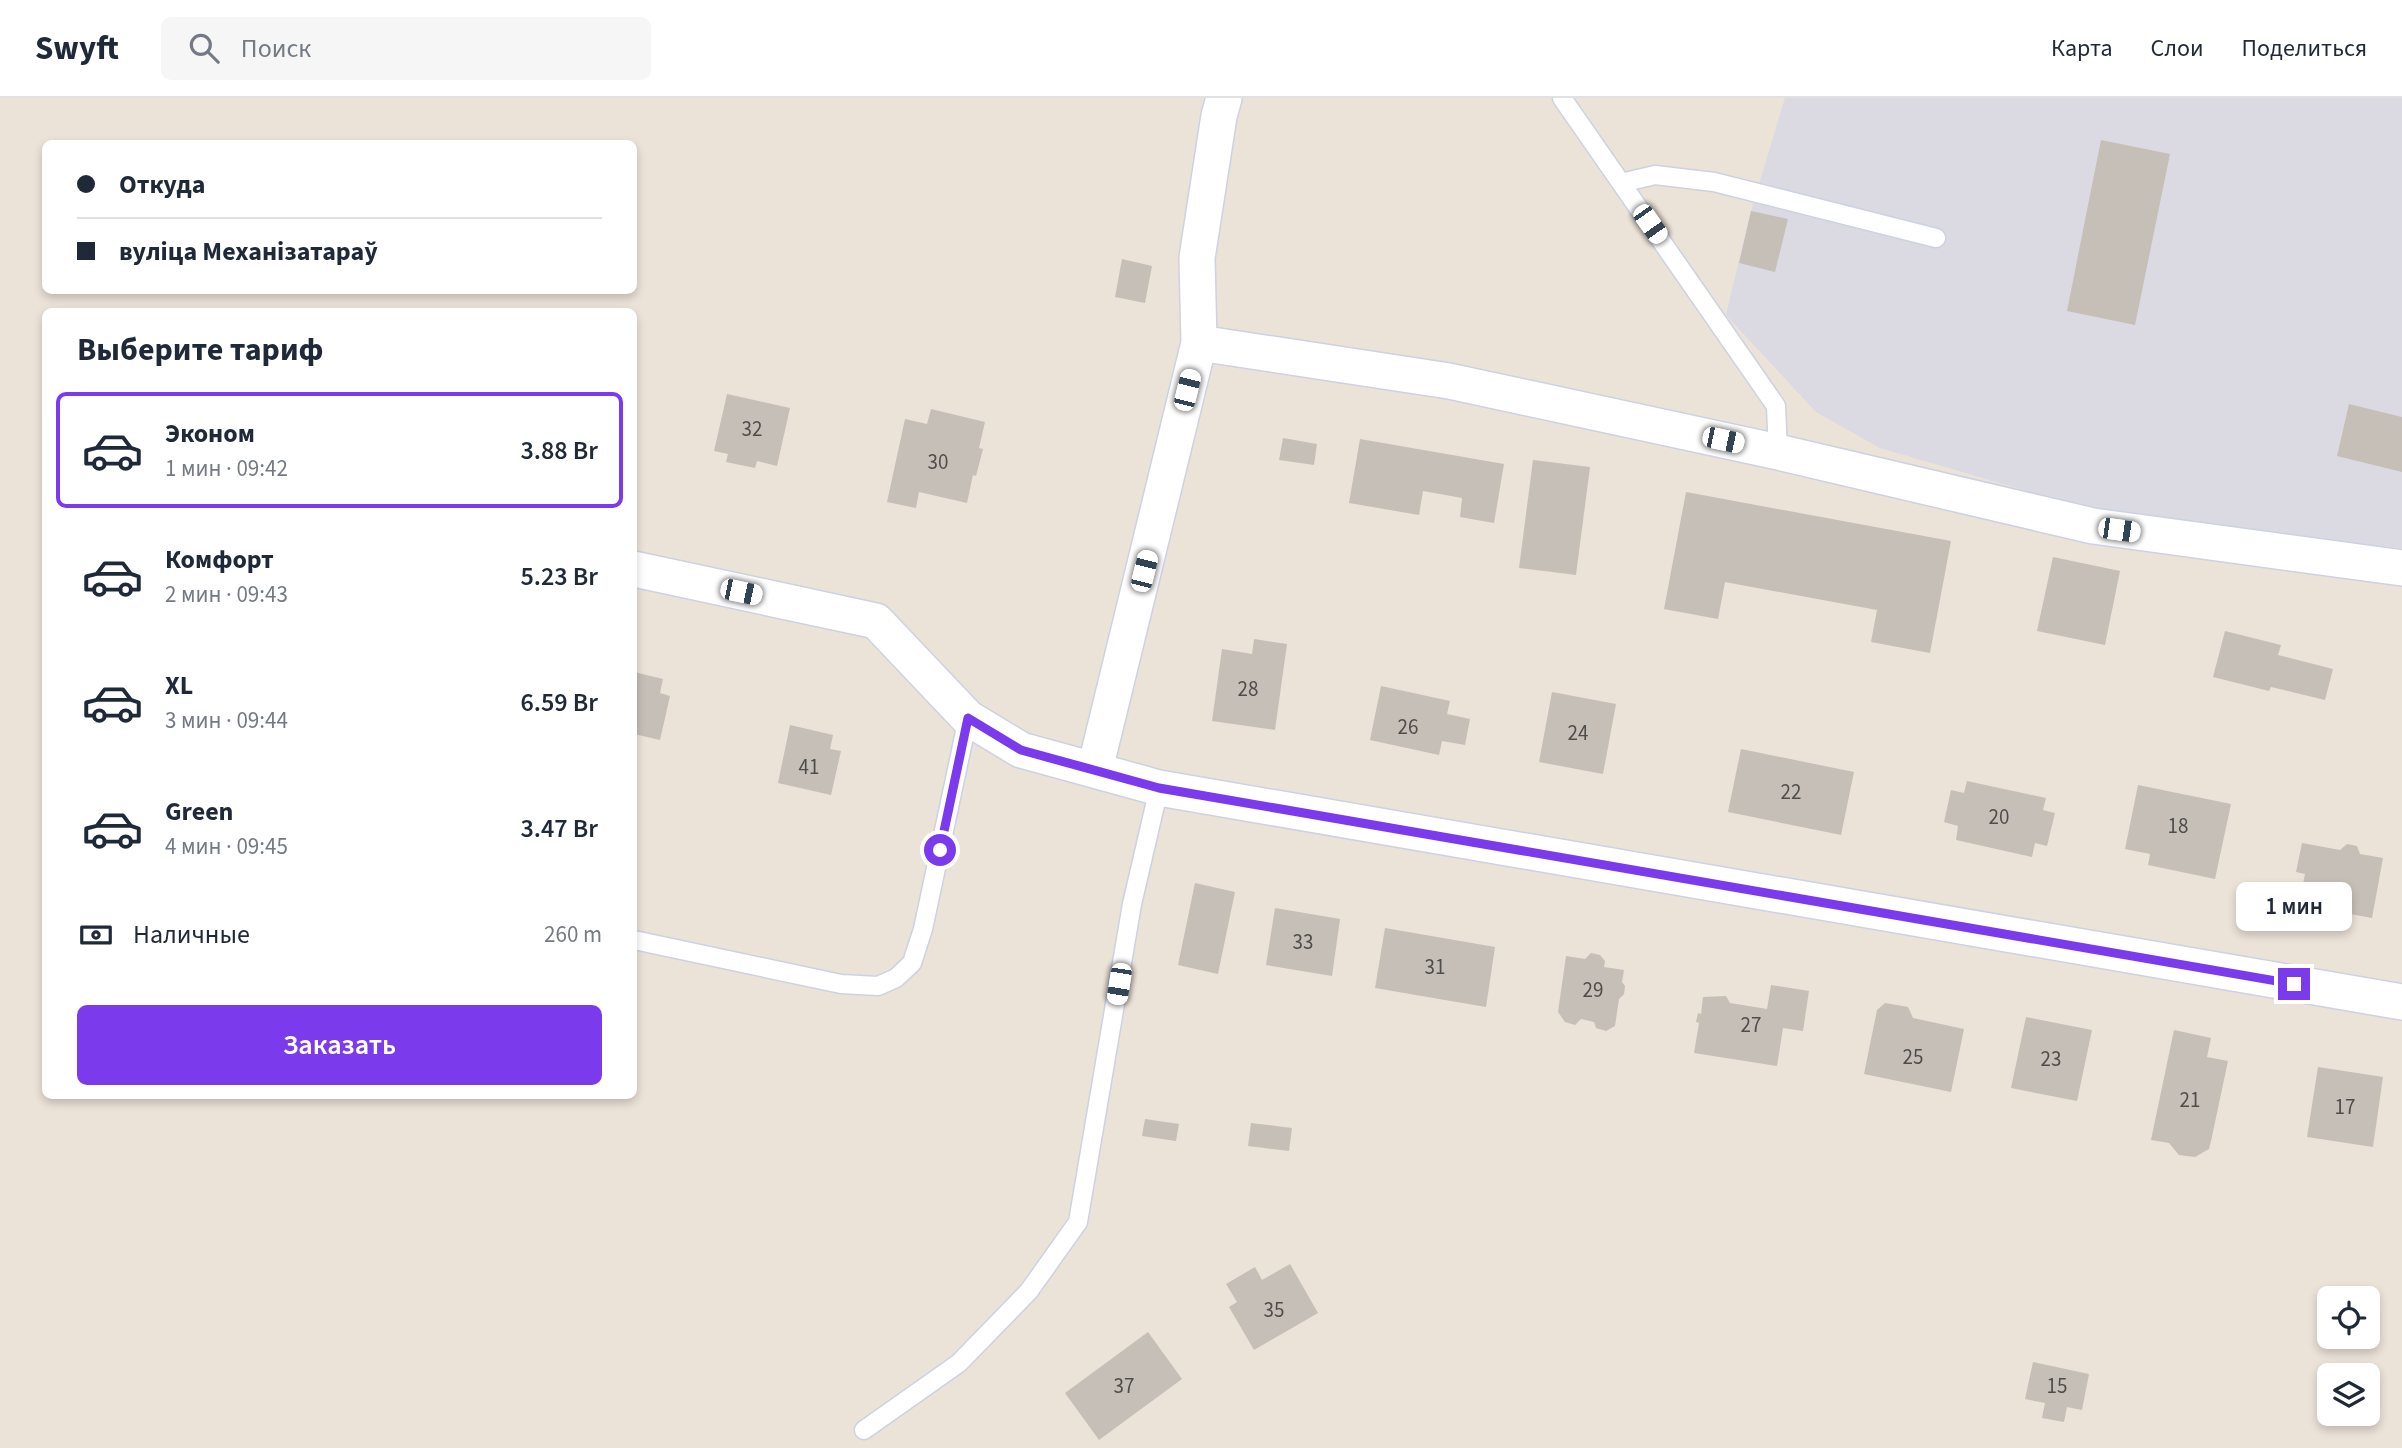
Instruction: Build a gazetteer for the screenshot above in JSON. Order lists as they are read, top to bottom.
{
  "house_numbers": [
    "32",
    "30",
    "28",
    "26",
    "24",
    "41",
    "22",
    "20",
    "18",
    "33",
    "31",
    "29",
    "27",
    "25",
    "23",
    "21",
    "17",
    "35",
    "37",
    "15"
  ],
  "page": {
    "header": "Swyft",
    "search": "Поиск",
    "nav": ["Карта", "Слои", "Поделиться"],
    "banner": ["Откуда", "вуліца Механізатараў"],
    "heading": "Выберите тариф",
    "list": [
      {
        "name": "Эконом",
        "note": "1 мин · 09:42",
        "value": "3.88 Br"
      },
      {
        "name": "Комфорт",
        "note": "2 мин · 09:43",
        "value": "5.23 Br"
      },
      {
        "name": "XL",
        "note": "3 мин · 09:44",
        "value": "6.59 Br"
      },
      {
        "name": "Green",
        "note": "4 мин · 09:45",
        "value": "3.47 Br"
      }
    ],
    "bubble": "1 мин",
    "pay": ["Наличные", "260 m"],
    "buttons": "Заказать"
  }
}
